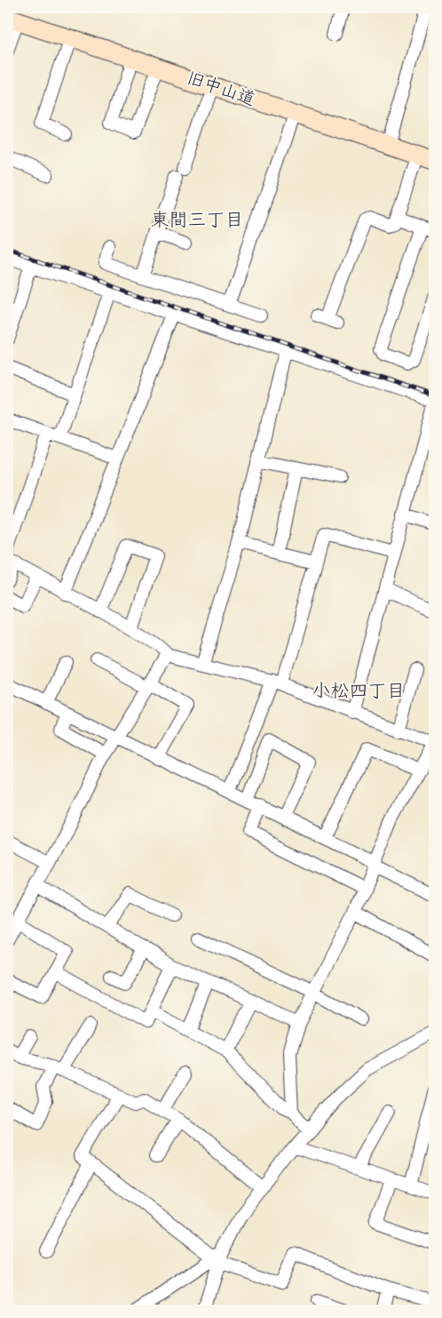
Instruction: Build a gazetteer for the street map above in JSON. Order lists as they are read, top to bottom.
{
  "streets": {
    "main road": ["旧中山道"]
  },
  "districts": ["東間三丁目", "小松四丁目"]
}
